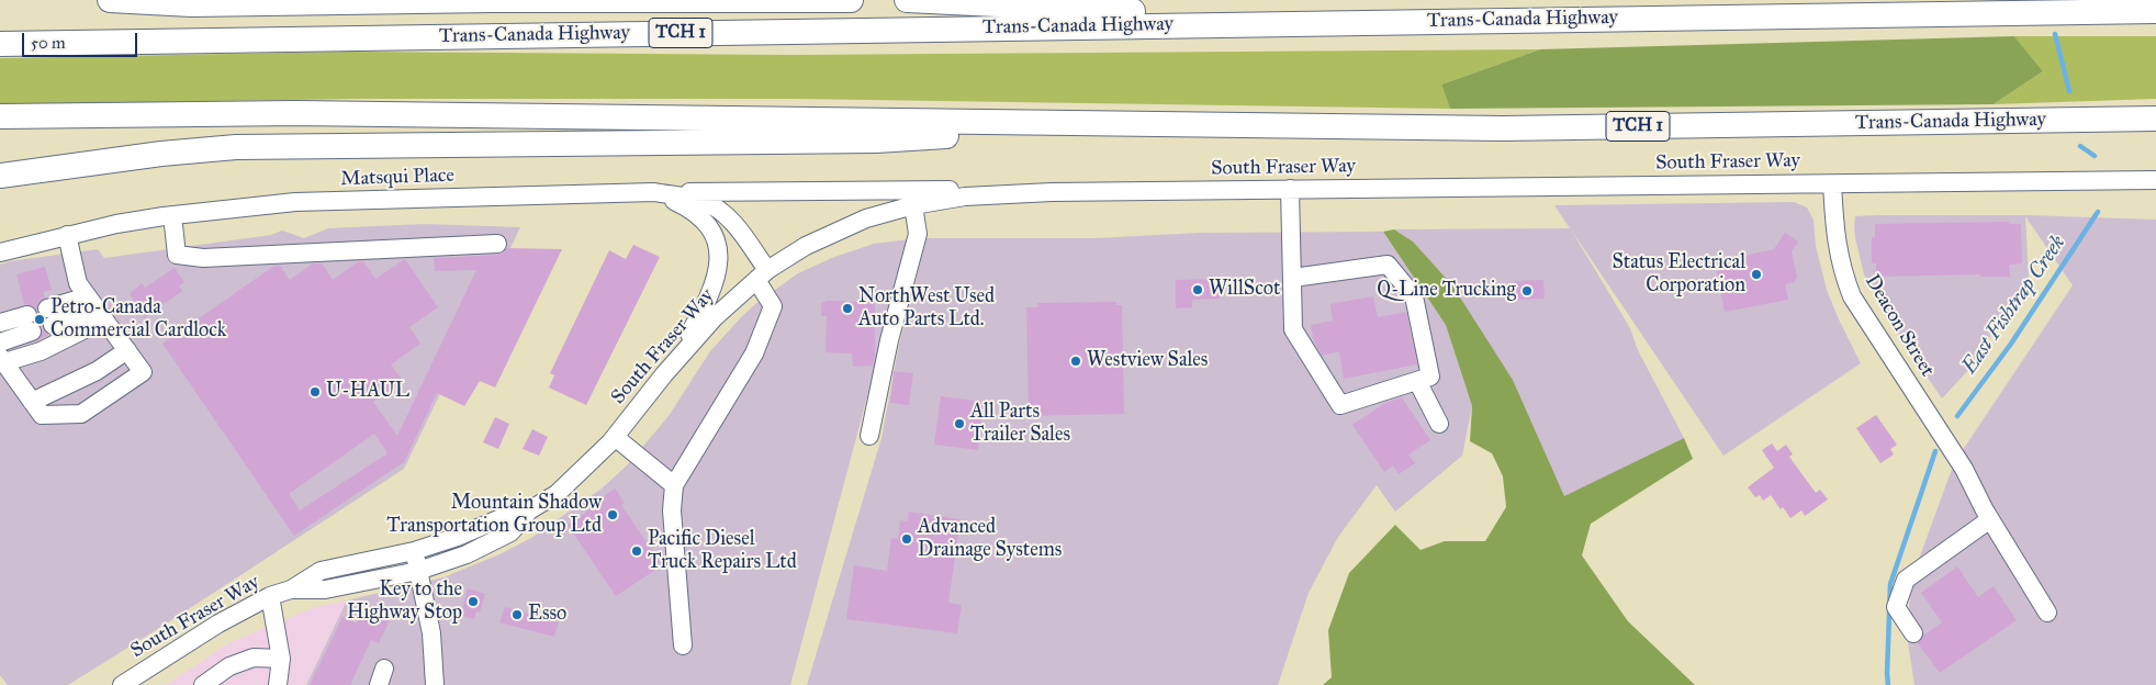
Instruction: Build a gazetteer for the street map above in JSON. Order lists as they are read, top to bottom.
{
  "streets": {
    "highway": ["Trans-Canada Highway", "TCH 1"],
    "street": ["South Fraser Way", "Matsqui Place", "Deacon Street"]
  },
  "crossings": [
    ["South Fraser Way", "Matsqui Place"],
    ["South Fraser Way", "Deacon Street"]
  ],
  "water": ["East Fishtrap Creek"],
  "places": [
    "Status Electrical Corporation",
    "WillScot",
    "Q-Line Trucking",
    "NorthWest Used Auto Parts Ltd.",
    "Petro-Canada Commercial Cardlock",
    "Westview Sales",
    "U-HAUL",
    "All Parts Trailer Sales",
    "Mountain Shadow Transportation Group Ltd",
    "Advanced Drainage Systems",
    "Pacific Diesel Truck Repairs Ltd",
    "Key to the Highway Stop",
    "Esso"
  ],
  "scale_bar": "50 m"
}
